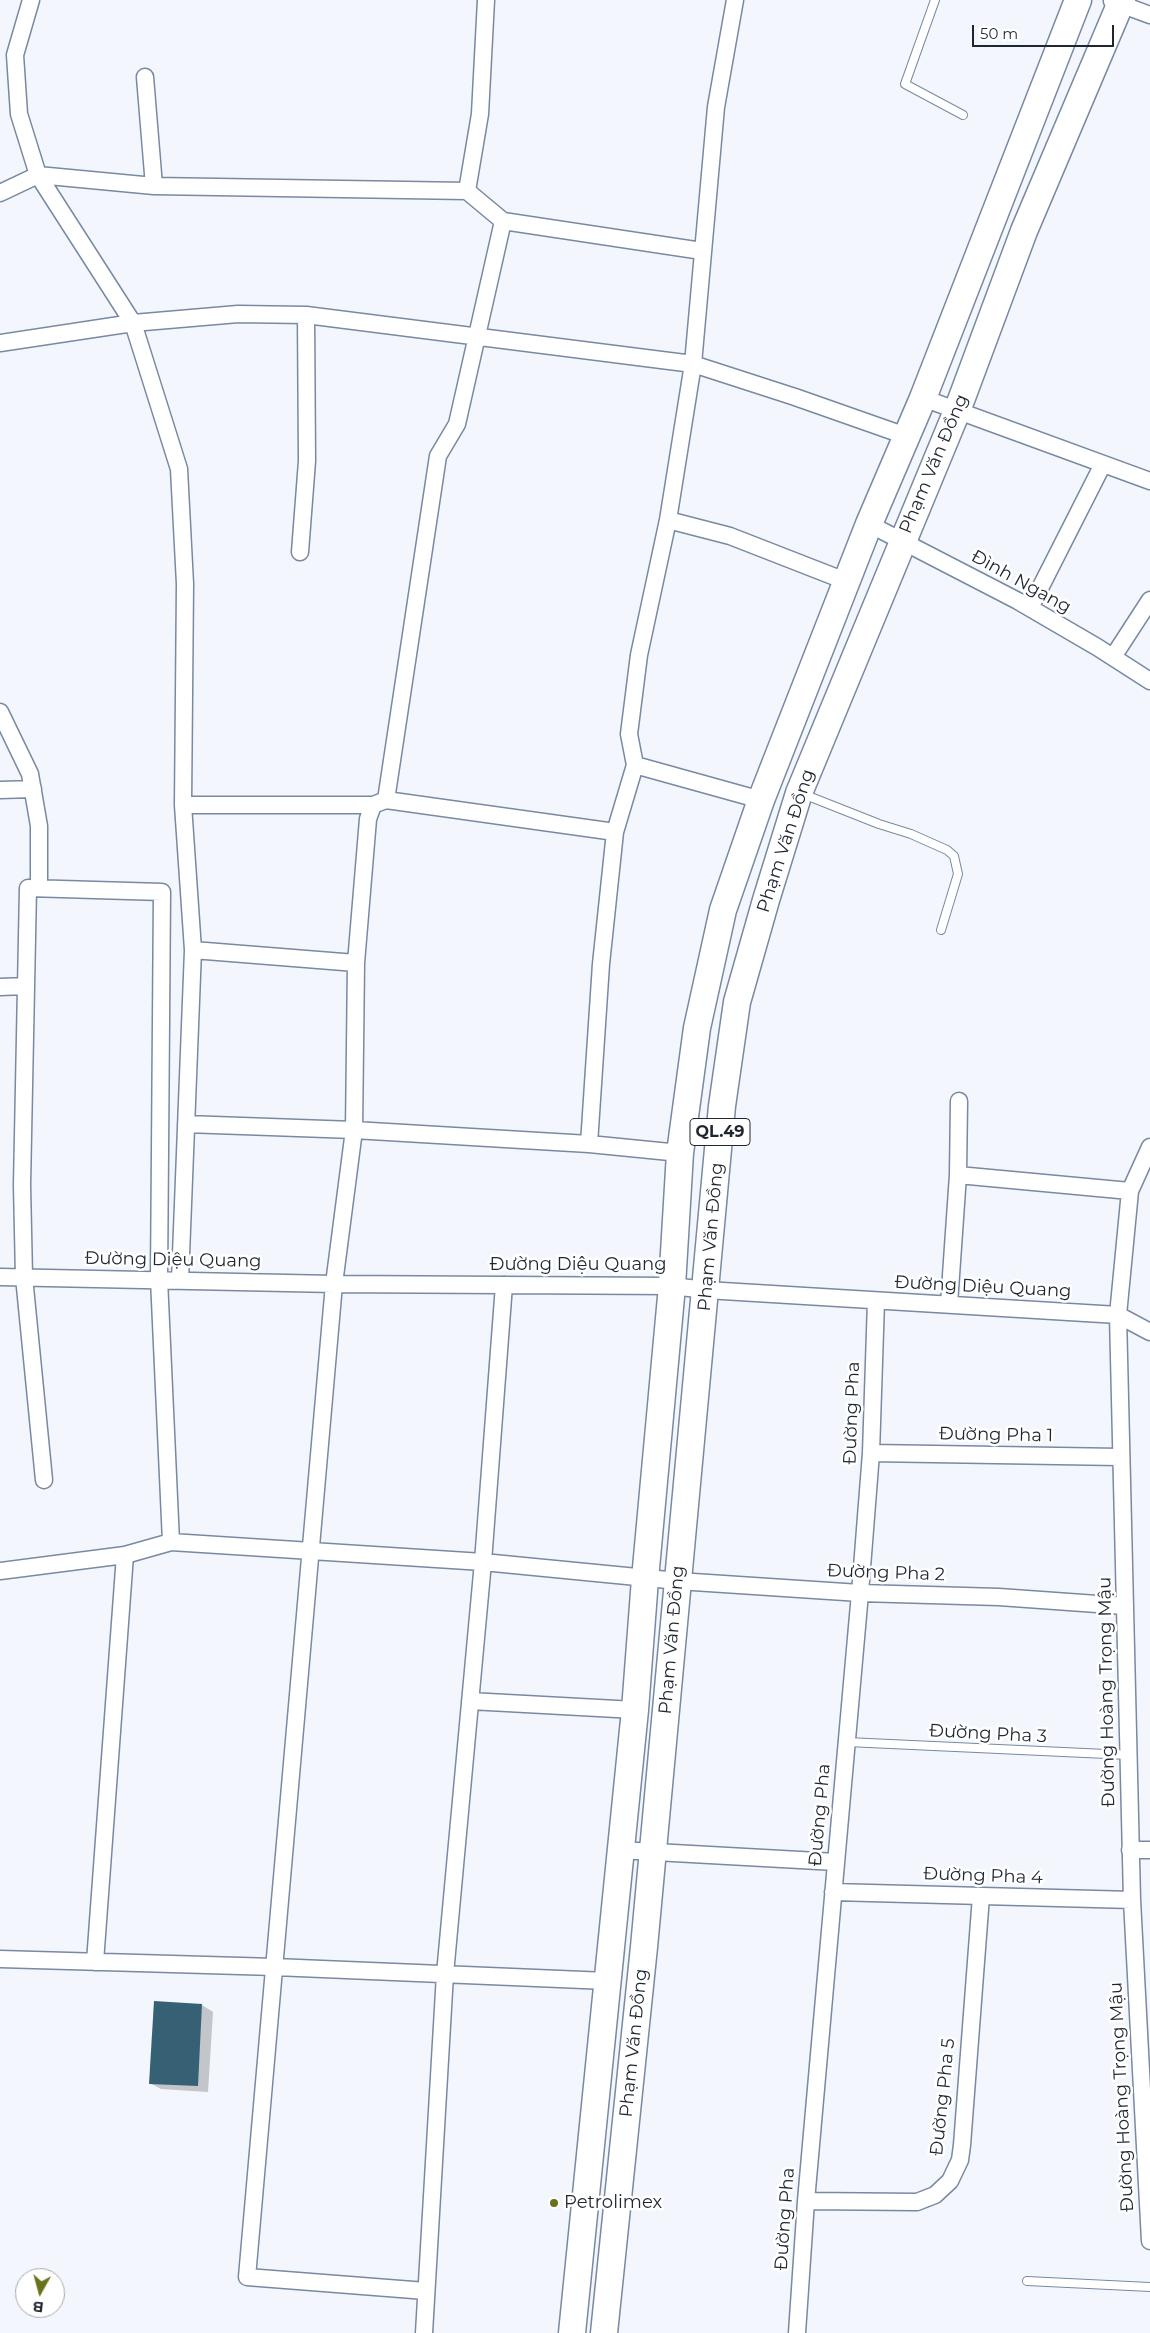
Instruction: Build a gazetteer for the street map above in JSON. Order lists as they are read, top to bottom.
{
  "streets": {
    "main road": ["Phạm Văn Đồng", "QL.49"],
    "street": [
      "Đình Ngang",
      "Đường Diệu Quang",
      "Đường Pha",
      "Đường Pha 1",
      "Đường Pha 2",
      "Đường Hoàng Trọng Mậu",
      "Đường Pha 4",
      "Đường Pha 5"
    ],
    "lane": ["Đường Pha 3"]
  },
  "crossings": [
    ["Phạm Văn Đồng", "Đình Ngang"],
    ["Phạm Văn Đồng", "Đường Diệu Quang"],
    ["Phạm Văn Đồng", "Đường Pha 2"],
    ["Đường Diệu Quang", "Đường Pha"],
    ["Đường Diệu Quang", "Đường Hoàng Trọng Mậu"],
    ["Đường Pha", "Đường Pha 1"],
    ["Đường Pha", "Đường Pha 2"],
    ["Đường Pha", "Đường Pha 3"],
    ["Đường Pha", "Đường Pha 4"],
    ["Đường Pha", "Đường Pha 5"],
    ["Đường Pha 1", "Đường Hoàng Trọng Mậu"],
    ["Đường Pha 2", "Đường Hoàng Trọng Mậu"],
    ["Đường Hoàng Trọng Mậu", "Đường Pha 3"],
    ["Đường Hoàng Trọng Mậu", "Đường Pha 4"],
    ["Đường Pha 4", "Đường Pha 5"]
  ],
  "places": ["Petrolimex"],
  "scale_bar": "50 m",
  "north": "bottom"
}
